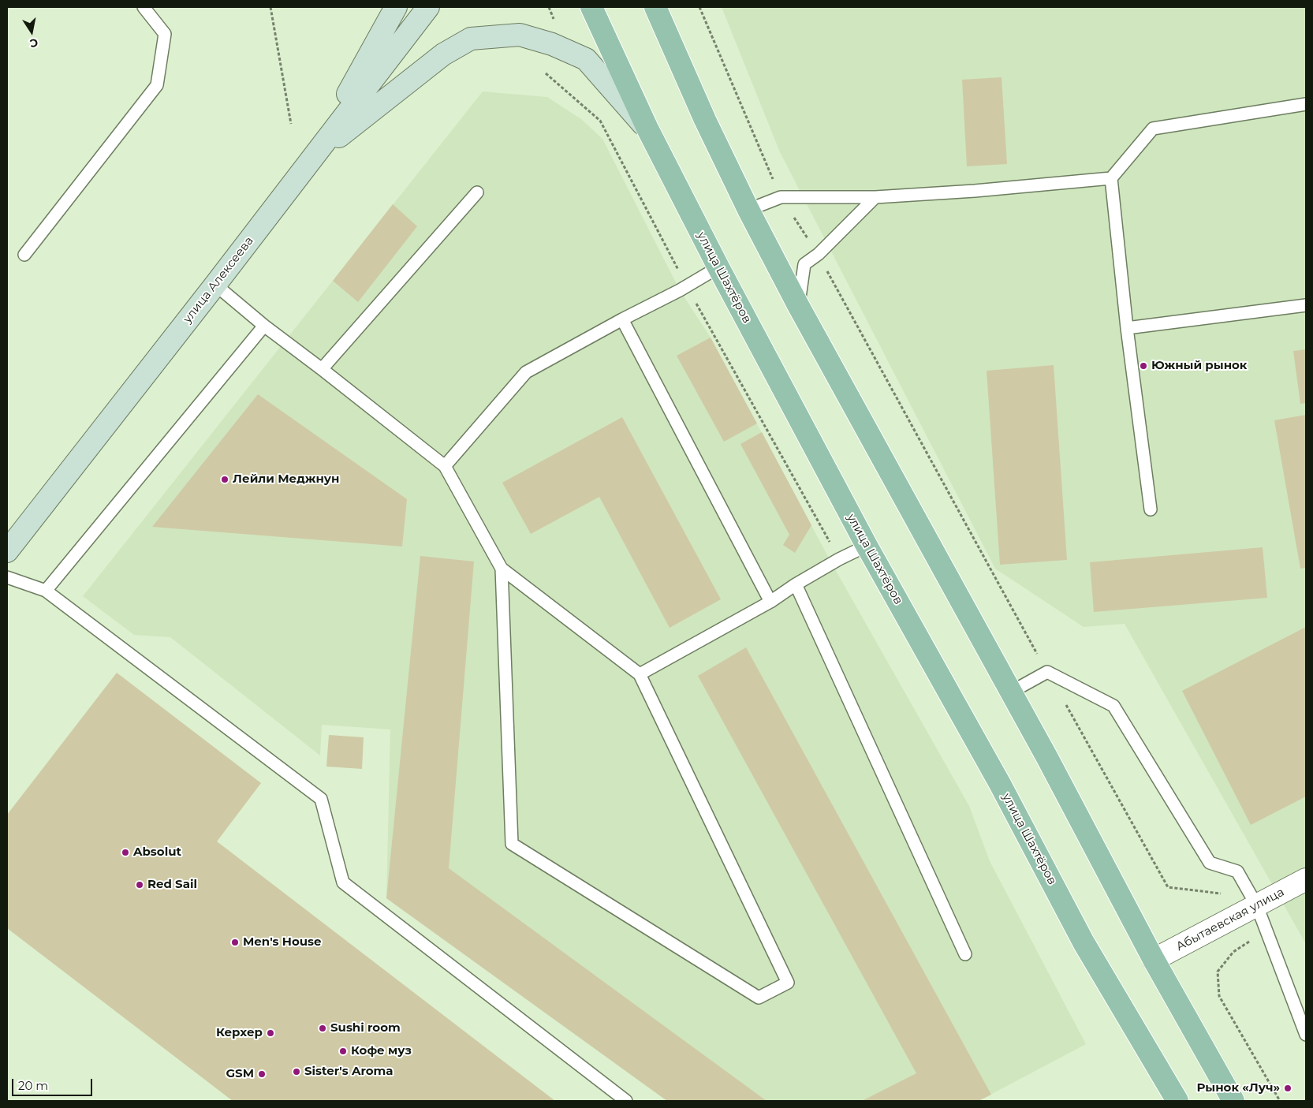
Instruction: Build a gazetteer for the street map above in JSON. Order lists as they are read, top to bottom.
{
  "streets": {
    "main road": ["улица Шахтёров"],
    "street": ["улица Алексеева", "Абытаевская улица"]
  },
  "places": [
    "Южный рынок",
    "Лейли Меджнун",
    "Absolut",
    "Red Sail",
    "Men's House",
    "Sushi room",
    "Керхер",
    "Кофе муз",
    "Sister's Aroma",
    "GSM",
    "Рынок «Луч»"
  ],
  "scale_bar": "20 m",
  "north": "bottom"
}
